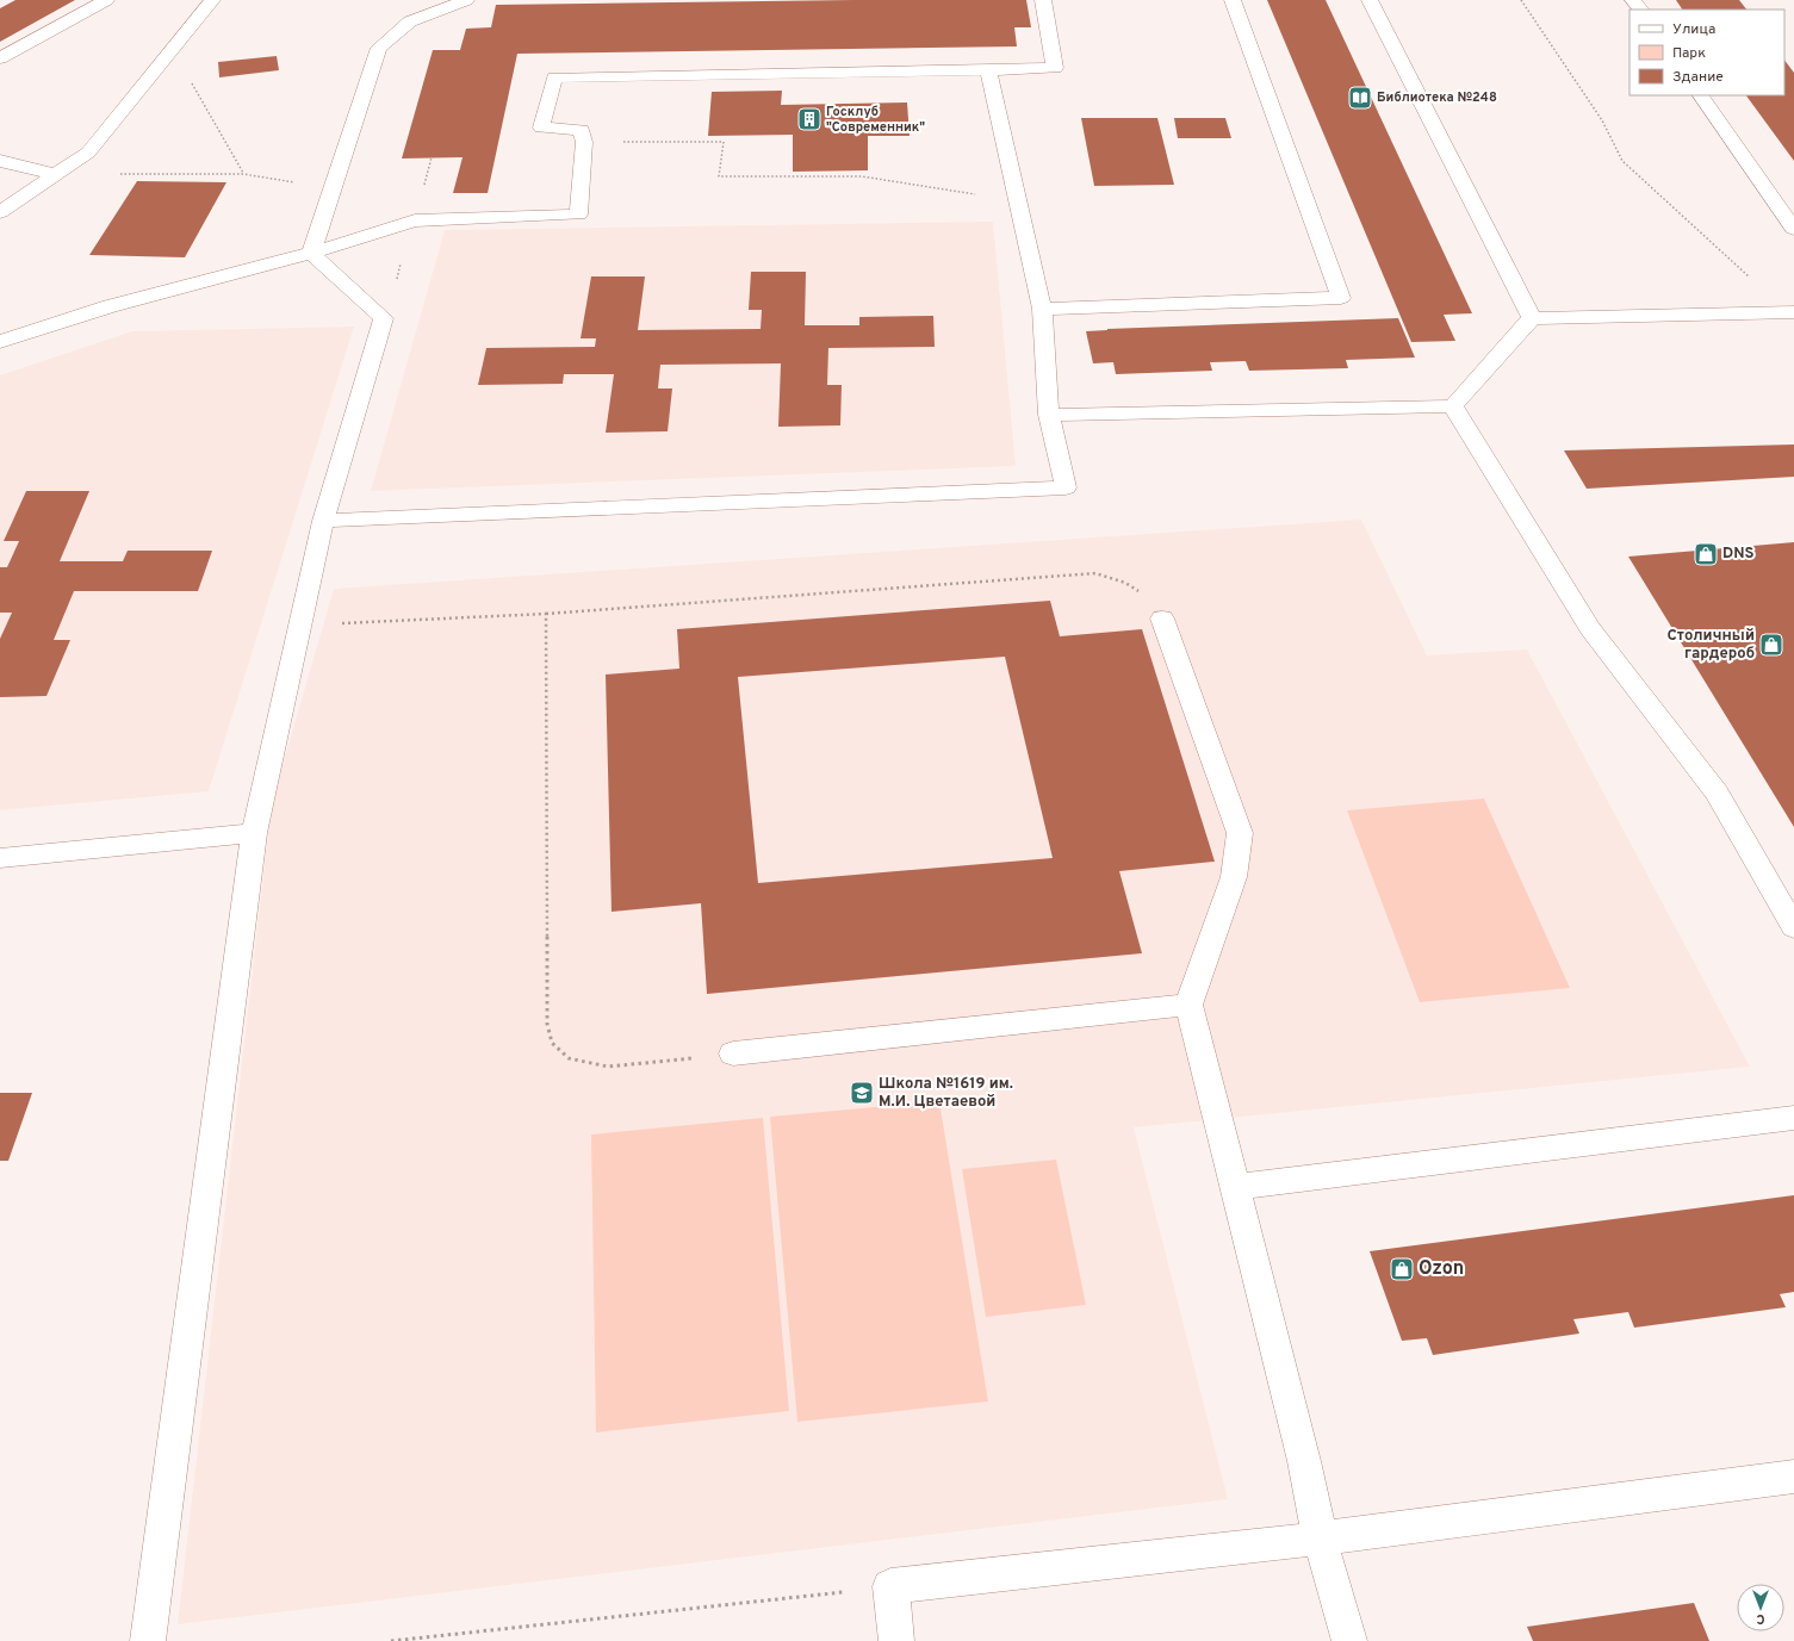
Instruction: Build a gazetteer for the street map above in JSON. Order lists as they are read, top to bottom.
{
  "places": {
    "library": ["Библиотека №248"],
    "building": ["Госклуб \"Современник\""],
    "shop": ["DNS", "Столичный гардероб", "Ozon"],
    "school or university": ["Школа №1619 им. М.И. Цветаевой"]
  },
  "legend": ["Улица", "Парк", "Здание"],
  "north": "bottom"
}
